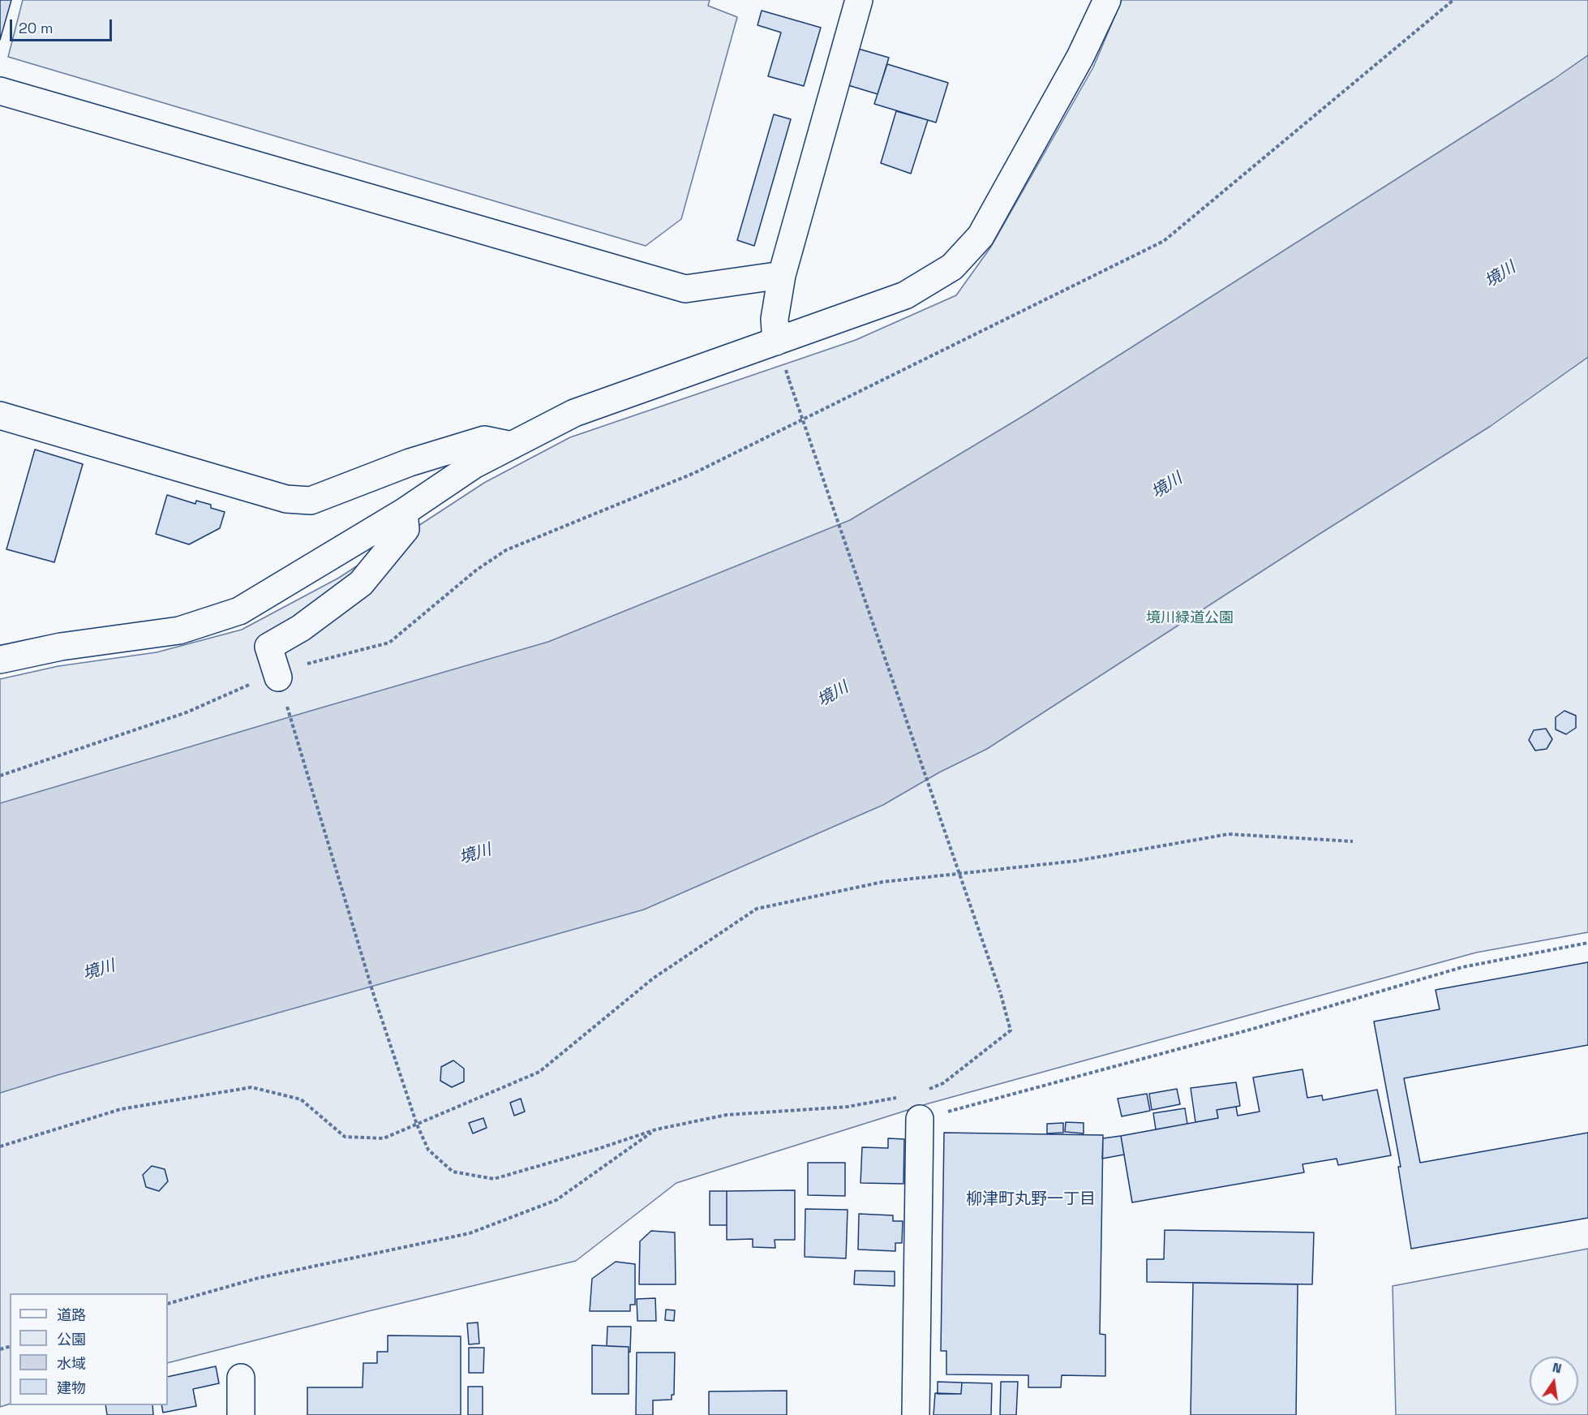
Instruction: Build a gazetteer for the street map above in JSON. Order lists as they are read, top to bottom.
{
  "districts": ["柳津町丸野一丁目"],
  "water": ["境川"],
  "parks": ["境川緑道公園"],
  "legend": [
    "道路",
    "公園",
    "水域",
    "建物"
  ],
  "scale_bar": "20 m",
  "north": "top"
}
